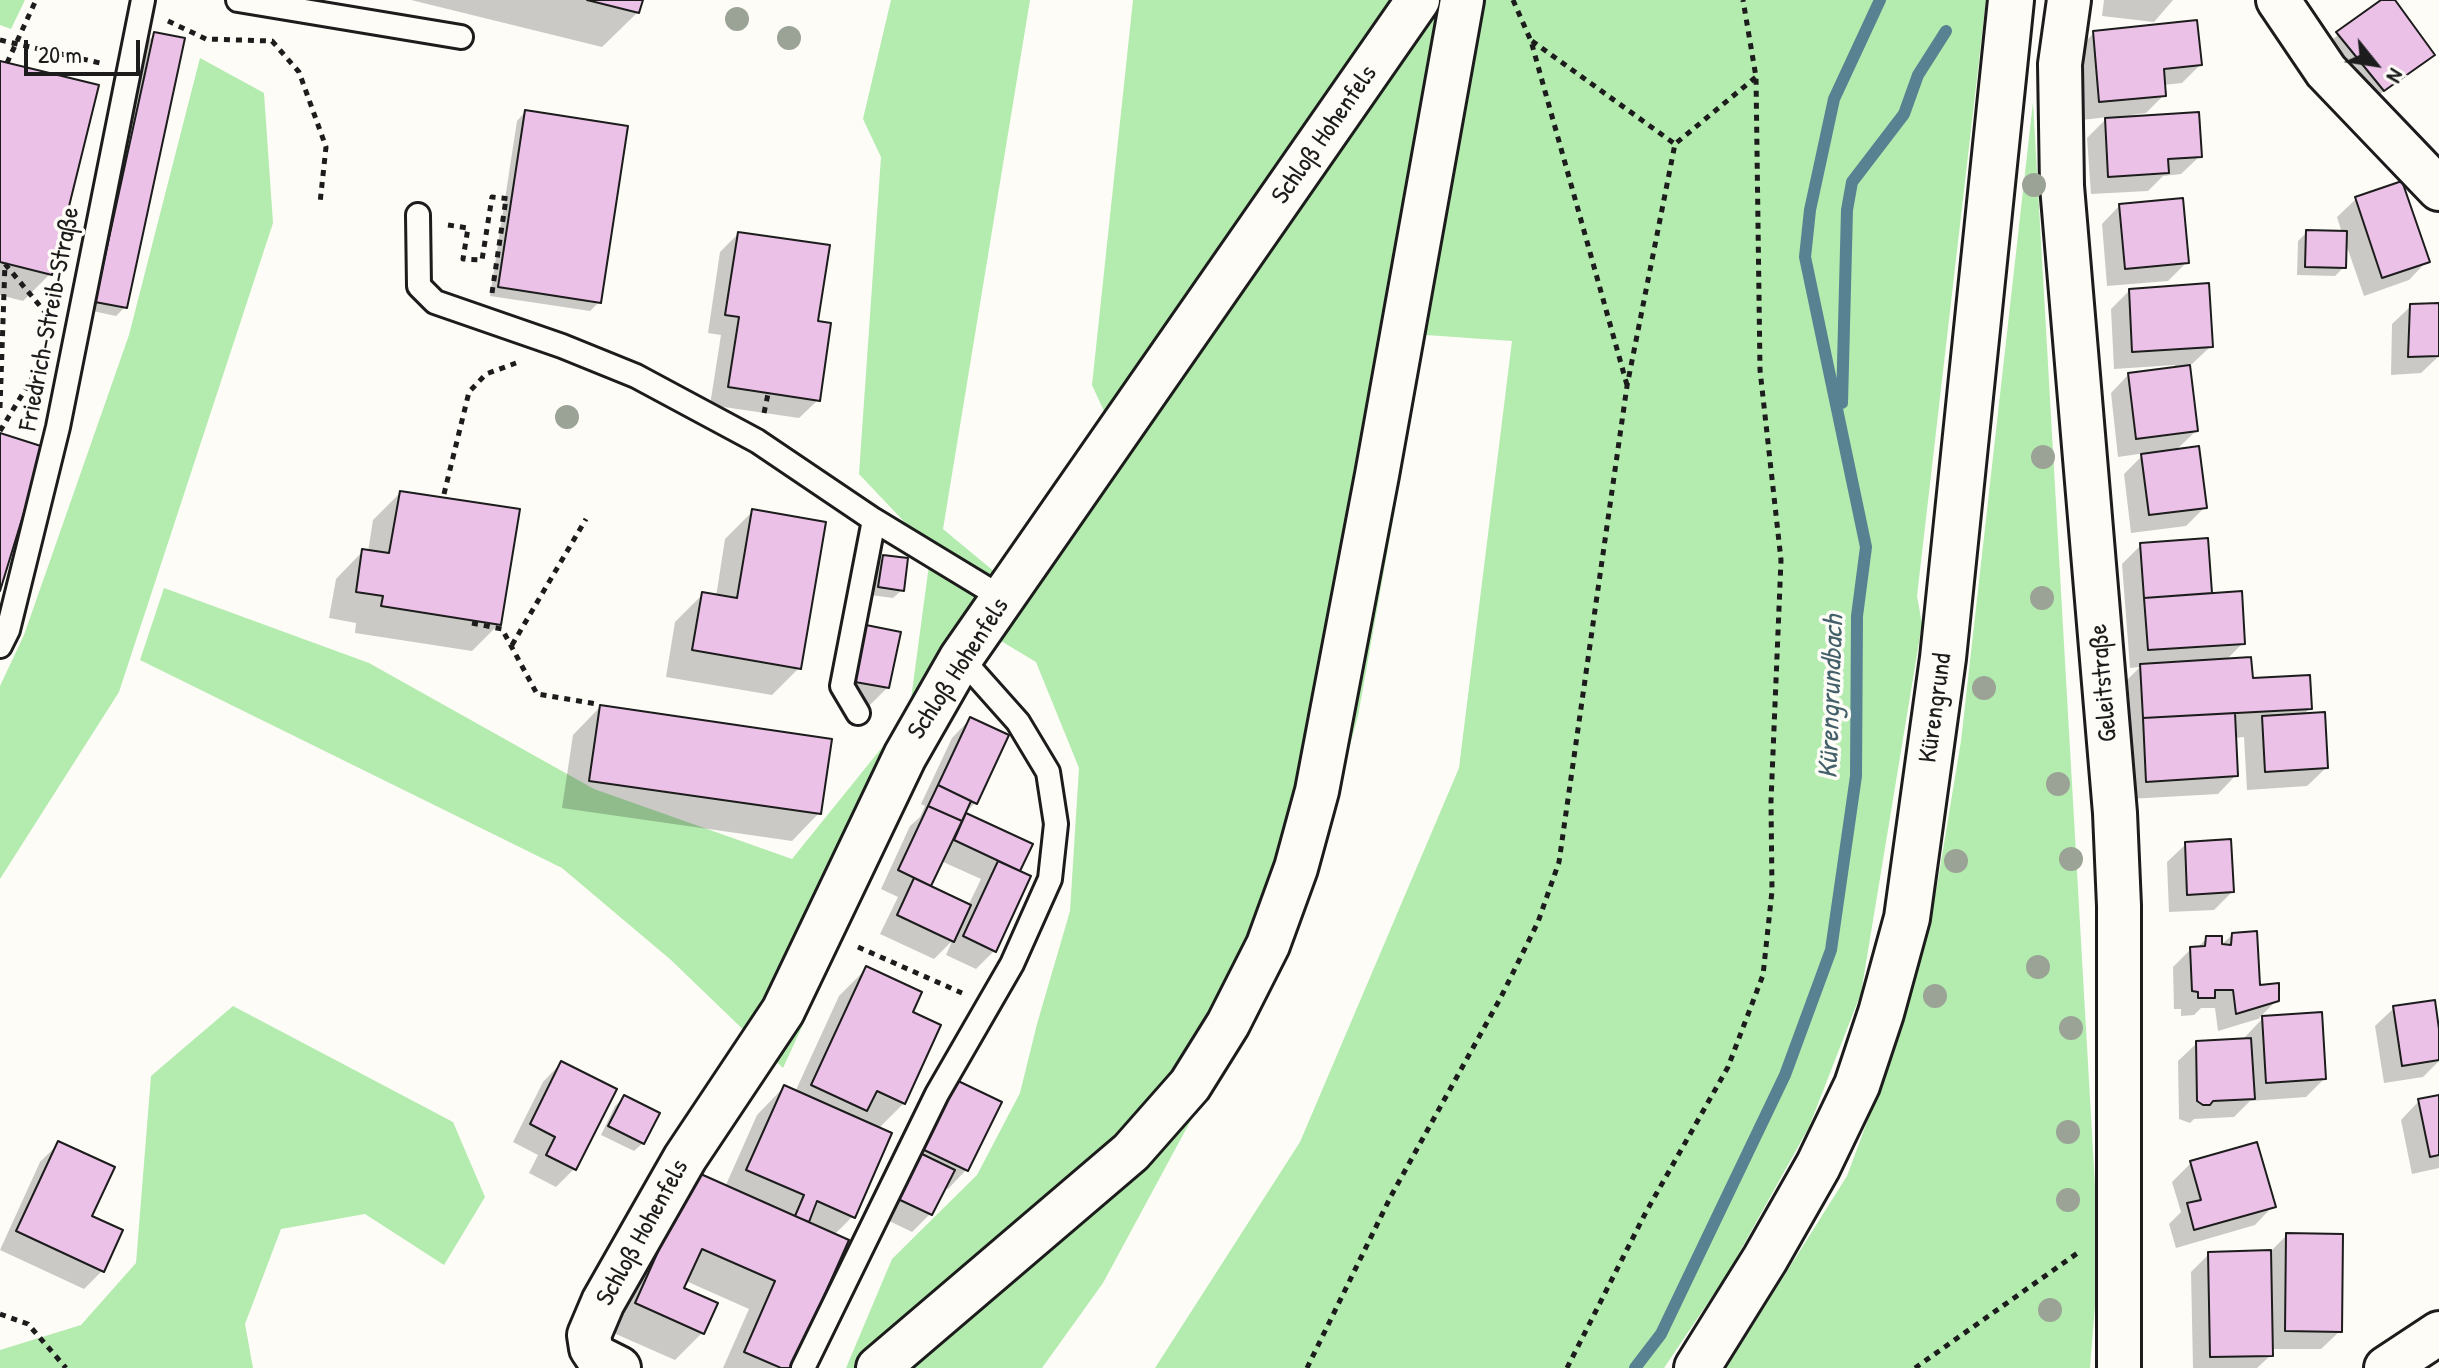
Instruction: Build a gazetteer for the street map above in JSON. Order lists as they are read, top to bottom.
{
  "streets": {
    "main road": ["Kürengrund"],
    "street": ["Schloß Hohenfels", "Geleitstraße"],
    "lane": ["Friedrich-Streib-Straße"]
  },
  "water": ["Kürengrundbach"],
  "scale_bar": "20 m",
  "north": "bottom right"
}
